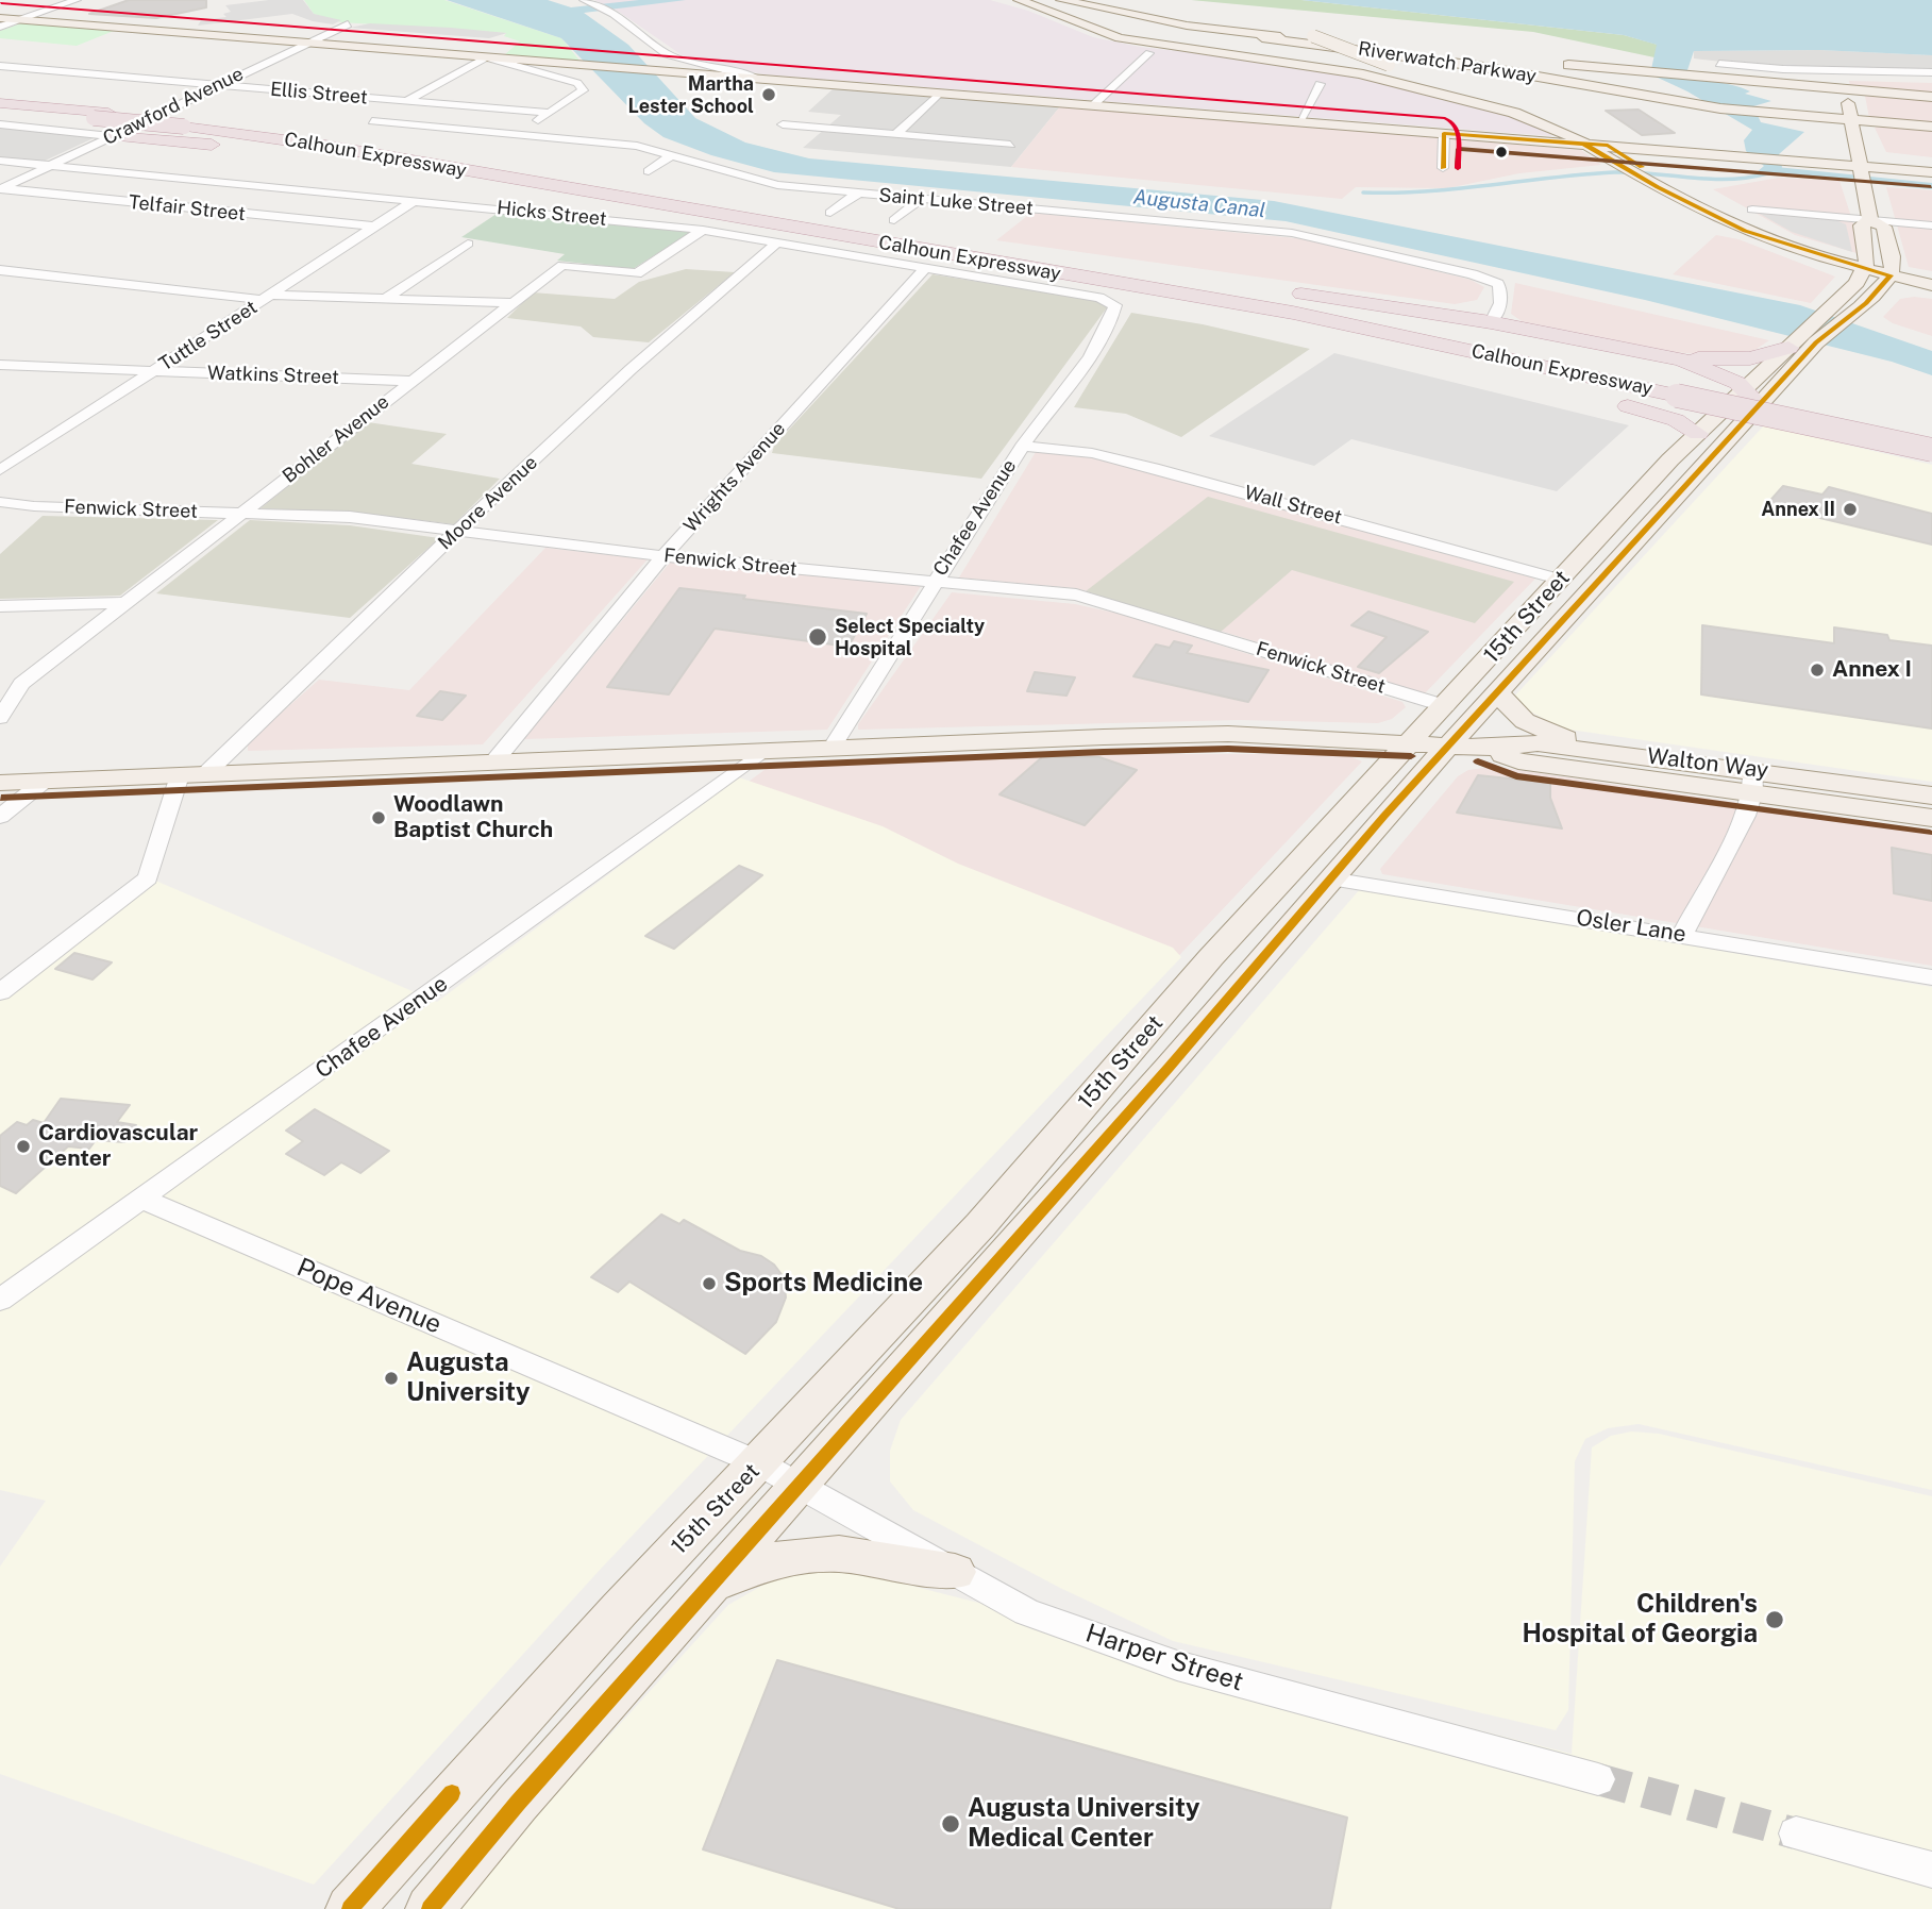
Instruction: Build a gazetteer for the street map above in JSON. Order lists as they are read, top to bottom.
{
  "streets": {
    "highway": ["Calhoun Expressway"],
    "main road": ["Riverwatch Parkway", "15th Street", "Walton Way"],
    "street": [
      "Ellis Street",
      "Crawford Avenue",
      "Saint Luke Street",
      "Telfair Street",
      "Hicks Street",
      "Tuttle Street",
      "Watkins Street",
      "Bohler Avenue",
      "Wrights Avenue",
      "Moore Avenue",
      "Wall Street",
      "Fenwick Street",
      "Chafee Avenue",
      "Osler Lane",
      "Pope Avenue",
      "Harper Street"
    ]
  },
  "crossings": [
    ["Ellis Street", "Crawford Avenue"],
    ["Crawford Avenue", "Telfair Street"],
    ["Crawford Avenue", "Hicks Street"],
    ["Calhoun Expressway", "Hicks Street"],
    ["Calhoun Expressway", "Bohler Avenue"],
    ["Telfair Street", "Tuttle Street"],
    ["Hicks Street", "Tuttle Street"],
    ["Hicks Street", "Bohler Avenue"],
    ["Hicks Street", "Wrights Avenue"],
    ["Hicks Street", "Moore Avenue"],
    ["Hicks Street", "Chafee Avenue"],
    ["Tuttle Street", "Watkins Street"],
    ["Watkins Street", "Bohler Avenue"],
    ["Bohler Avenue", "Fenwick Street"],
    ["Wrights Avenue", "Fenwick Street"],
    ["Wrights Avenue", "Walton Way"],
    ["Moore Avenue", "Fenwick Street"],
    ["Moore Avenue", "Walton Way"],
    ["Wall Street", "Chafee Avenue"],
    ["Wall Street", "15th Street"],
    ["Fenwick Street", "Chafee Avenue"],
    ["Fenwick Street", "15th Street"],
    ["Chafee Avenue", "Walton Way"],
    ["Chafee Avenue", "Pope Avenue"],
    ["15th Street", "Walton Way"],
    ["15th Street", "Osler Lane"],
    ["15th Street", "Pope Avenue"],
    ["15th Street", "Harper Street"],
    ["Pope Avenue", "Harper Street"]
  ],
  "water": ["Augusta Canal"],
  "places": [
    "Martha Lester School",
    "Annex II",
    "Select Specialty Hospital",
    "Annex I",
    "Woodlawn Baptist Church",
    "Cardiovascular Center",
    "Sports Medicine",
    "Augusta University",
    "Children's Hospital of Georgia",
    "Augusta University Medical Center"
  ]
}
